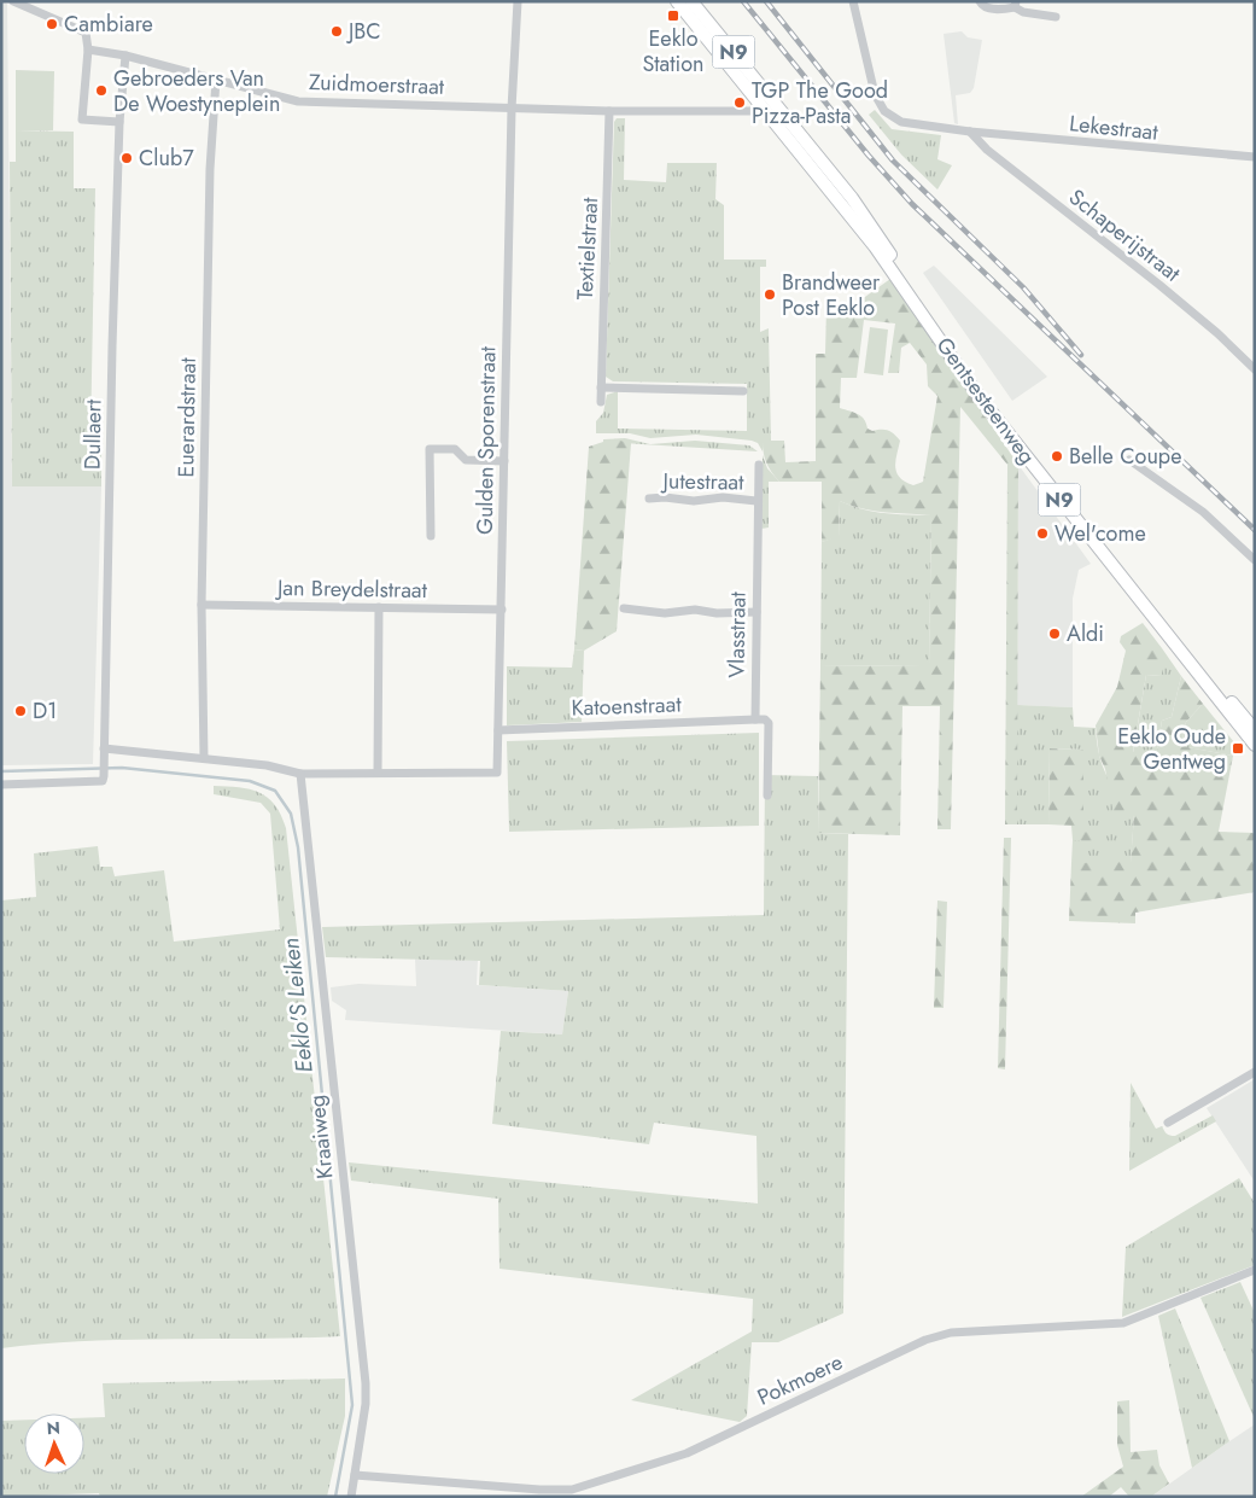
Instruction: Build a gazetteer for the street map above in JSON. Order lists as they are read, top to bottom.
{
  "streets": {
    "main road": ["N9", "Gentsesteenweg"],
    "street": [
      "Zuidmoerstraat",
      "Lekestraat",
      "Schaperijstraat",
      "Textielstraat",
      "Euerardstraat",
      "Dullaert",
      "Gulden Sporenstraat",
      "Jutestraat",
      "Jan Breydelstraat",
      "Vlasstraat",
      "Katoenstraat",
      "Kraaiweg",
      "Pokmoere"
    ]
  },
  "crossings": [
    ["N9", "Zuidmoerstraat"],
    ["N9", "Gentsesteenweg"],
    ["Zuidmoerstraat", "Textielstraat"],
    ["Zuidmoerstraat", "Gentsesteenweg"],
    ["Zuidmoerstraat", "Euerardstraat"],
    ["Zuidmoerstraat", "Gulden Sporenstraat"],
    ["Lekestraat", "Schaperijstraat"],
    ["Euerardstraat", "Jan Breydelstraat"],
    ["Gulden Sporenstraat", "Jan Breydelstraat"],
    ["Gulden Sporenstraat", "Katoenstraat"],
    ["Jutestraat", "Vlasstraat"],
    ["Vlasstraat", "Katoenstraat"],
    ["Kraaiweg", "Pokmoere"]
  ],
  "water": ["Eeklo'S Leiken"],
  "places": {
    "transit": ["Eeklo Station", "Eeklo Oude Gentweg"],
    "other": [
      "Cambiare",
      "JBC",
      "Gebroeders Van De Woestyneplein",
      "TGP The Good Pizza-Pasta",
      "Club7",
      "Brandweer Post Eeklo",
      "Belle Coupe",
      "Wel'come",
      "Aldi",
      "D1"
    ]
  },
  "north": "top"
}
